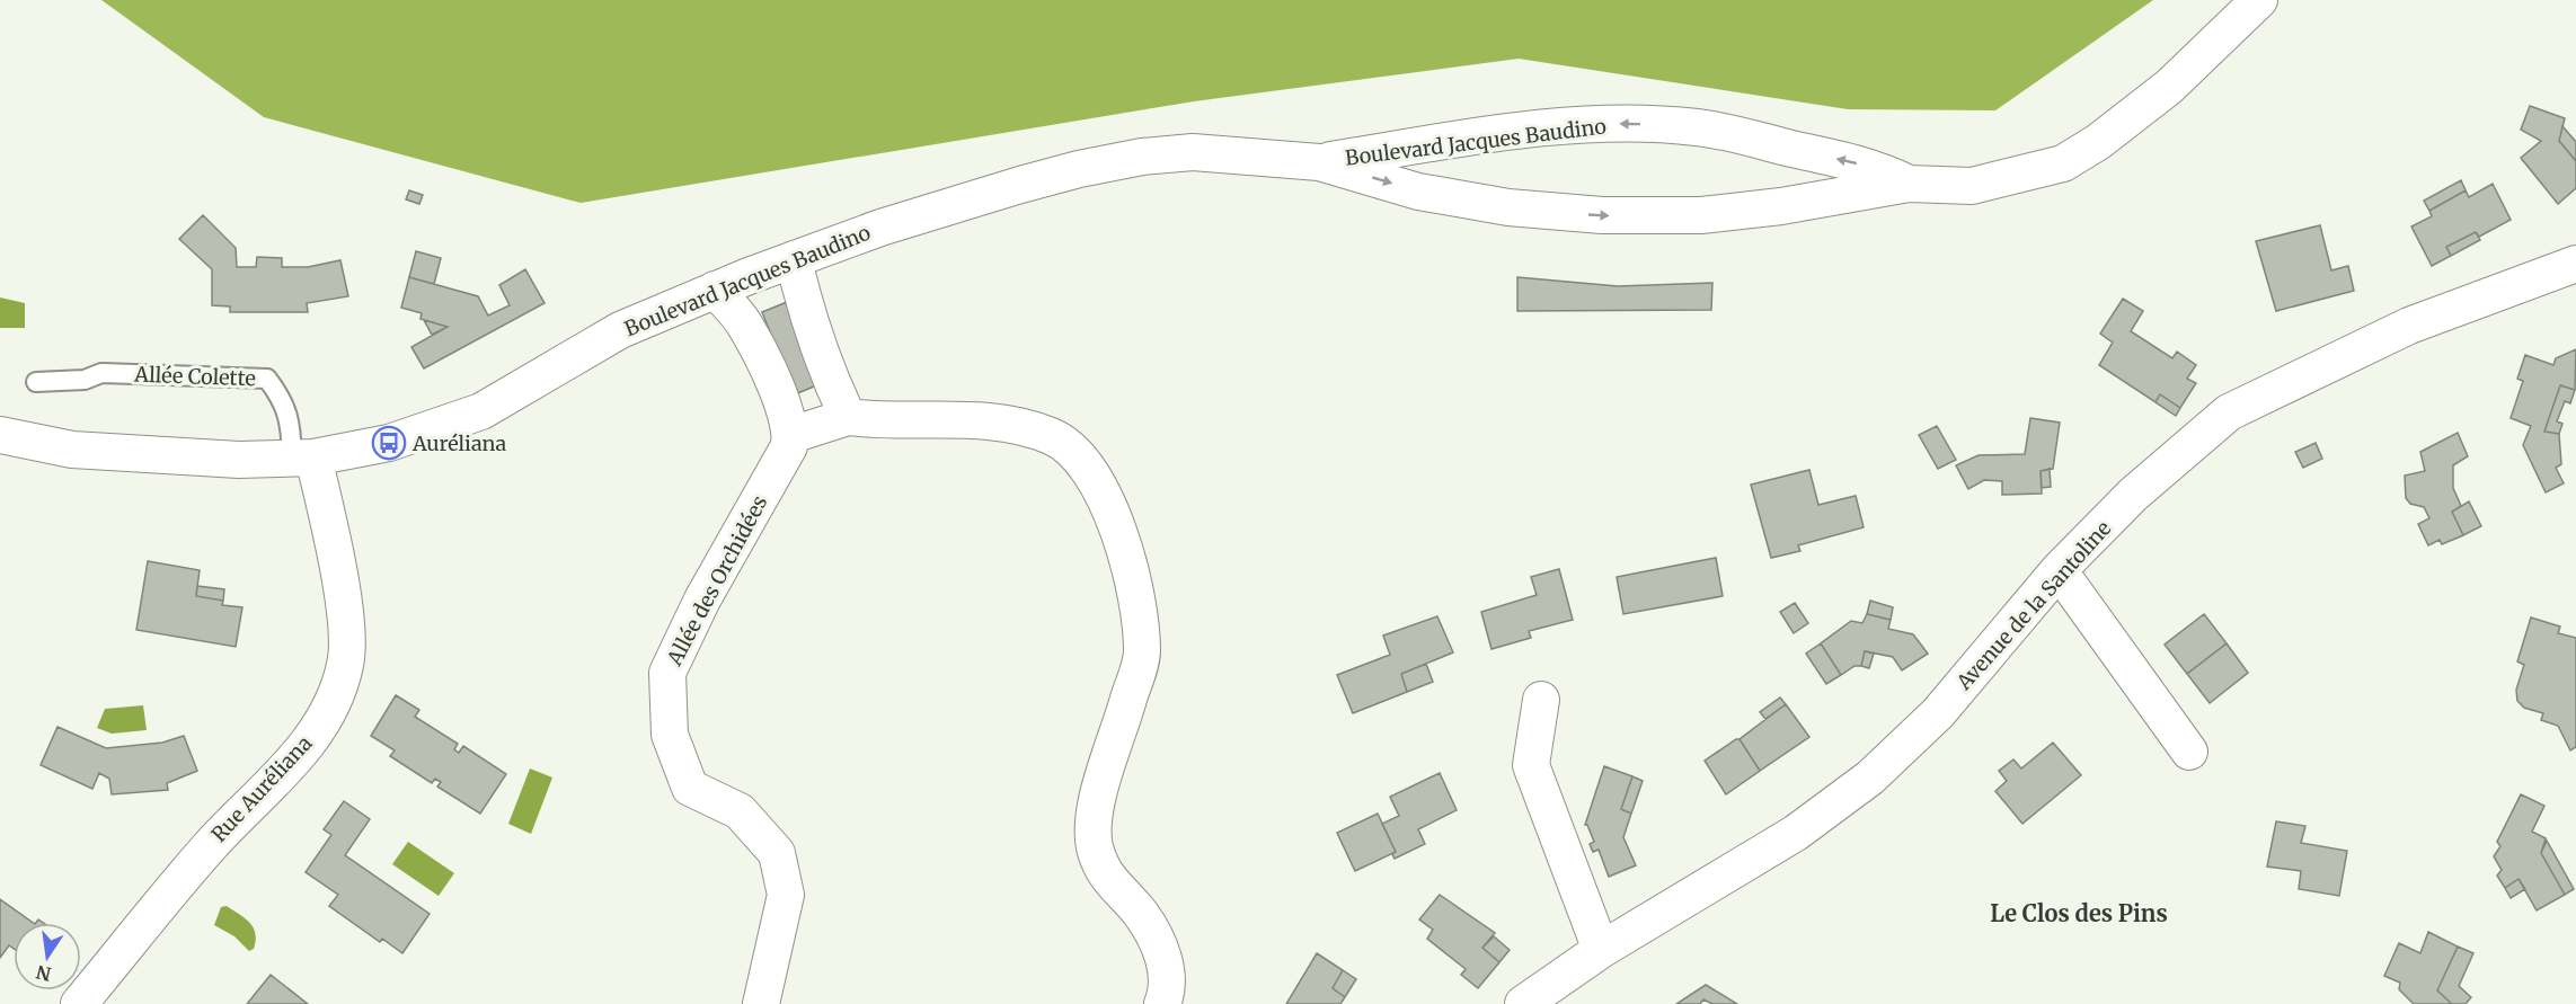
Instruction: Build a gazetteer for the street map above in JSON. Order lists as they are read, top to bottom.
{
  "streets": {
    "street": [
      "Boulevard Jacques Baudino",
      "Allée des Orchidées",
      "Avenue de la Santoline",
      "Rue Auréliana"
    ],
    "lane": ["Allée Colette"]
  },
  "crossings": [
    ["Boulevard Jacques Baudino", "Allée Colette"],
    ["Boulevard Jacques Baudino", "Rue Auréliana"],
    ["Allée Colette", "Rue Auréliana"]
  ],
  "districts": ["Le Clos des Pins"],
  "places": {
    "bus stop": ["Auréliana"]
  },
  "north": "bottom"
}
